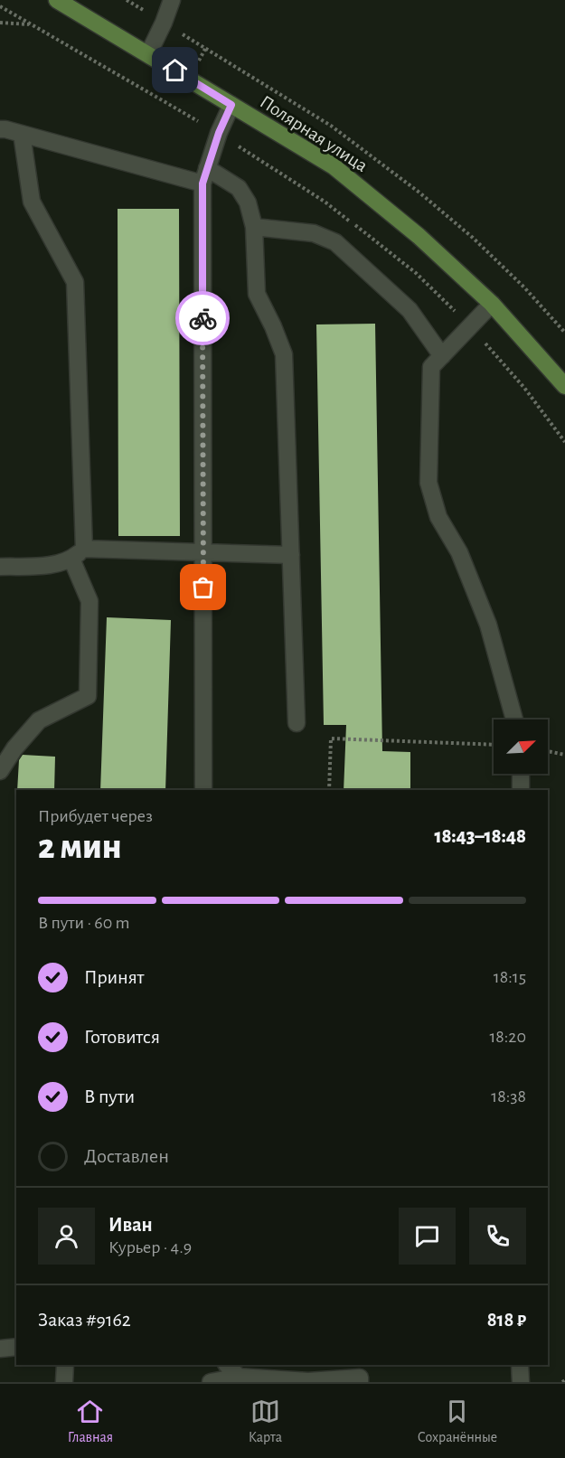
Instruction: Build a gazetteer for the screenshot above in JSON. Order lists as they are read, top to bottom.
{
  "streets": {
    "main road": ["Полярная улица"]
  },
  "north": "top right",
  "page": {
    "heading": ["2 мин", "Прибудет через", "18:43–18:48"],
    "panel": [
      "Иван",
      "Курьер · 4.9",
      "Заказ #9162",
      "818 ₽"
    ],
    "bar": "В пути · 60 m",
    "list": [
      ["Принят", "18:15"],
      ["Готовится", "18:20"],
      ["В пути", "18:38"],
      "Доставлен"
    ],
    "tabs": ["Главная", "Карта", "Сохранённые"]
  }
}
